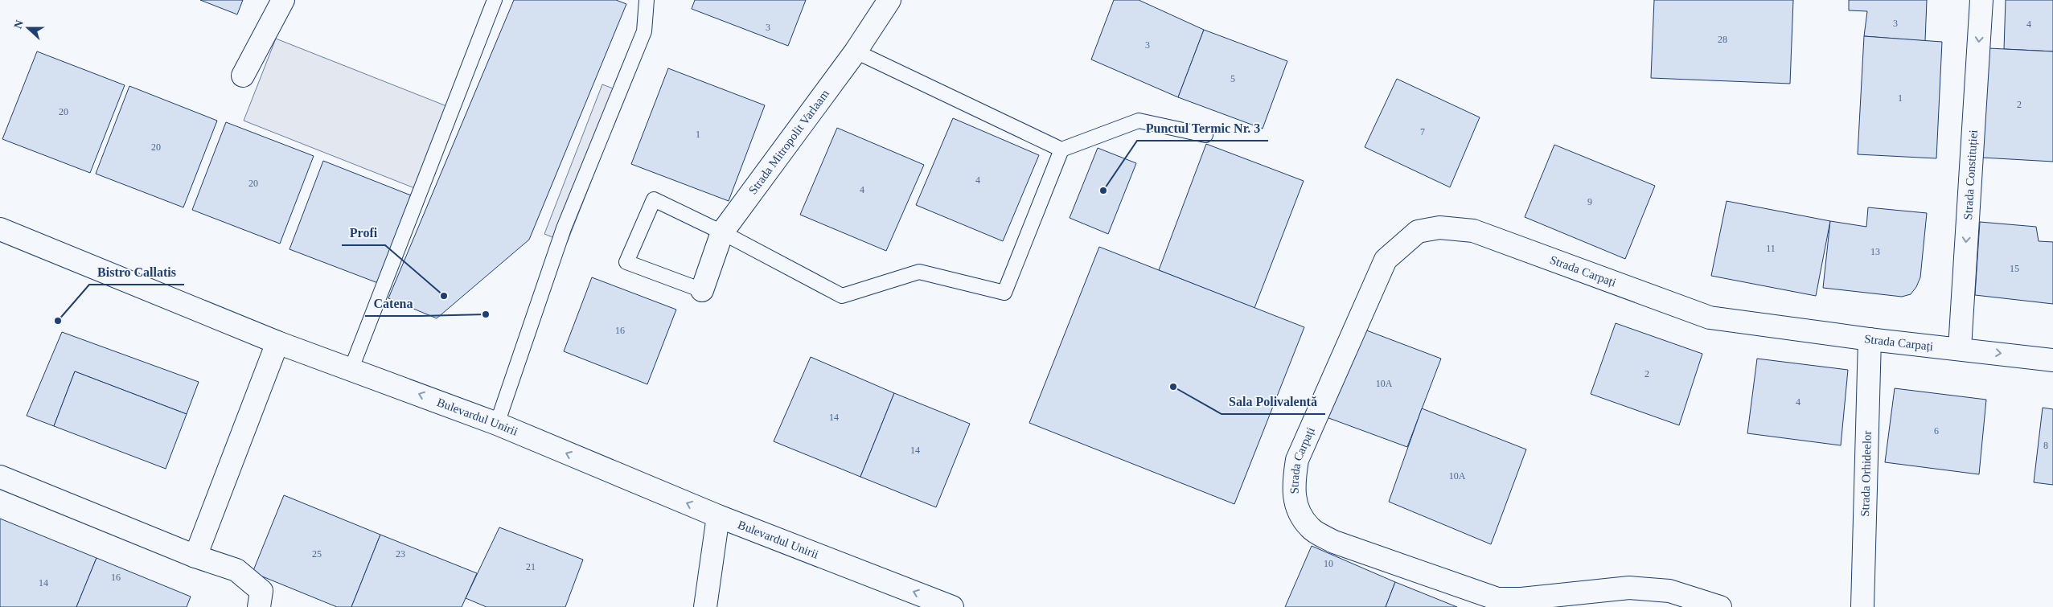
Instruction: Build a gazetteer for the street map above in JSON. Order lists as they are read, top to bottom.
{
  "streets": {
    "street": [
      "Strada Mitropolit Varlaam",
      "Strada Constituției",
      "Strada Carpați",
      "Bulevardul Unirii",
      "Strada Orhideelor"
    ]
  },
  "crossings": [
    ["Strada Constituției", "Strada Carpați"],
    ["Strada Carpați", "Strada Orhideelor"]
  ],
  "one_way": ["Strada Constituției", "Bulevardul Unirii"],
  "places": [
    "Punctul Termic Nr. 3",
    "Profi",
    "Catena",
    "Bistro Callatis",
    "Sala Polivalentă"
  ],
  "house_numbers": [
    "3",
    "4",
    "3",
    "28",
    "3",
    "5",
    "1",
    "2",
    "20",
    "7",
    "1",
    "20",
    "4",
    "20",
    "4",
    "9",
    "11",
    "13",
    "15",
    "16",
    "2",
    "10A",
    "4",
    "14",
    "6",
    "8",
    "14",
    "10A",
    "25",
    "23",
    "10",
    "21",
    "16",
    "14"
  ],
  "north": "left"
}
